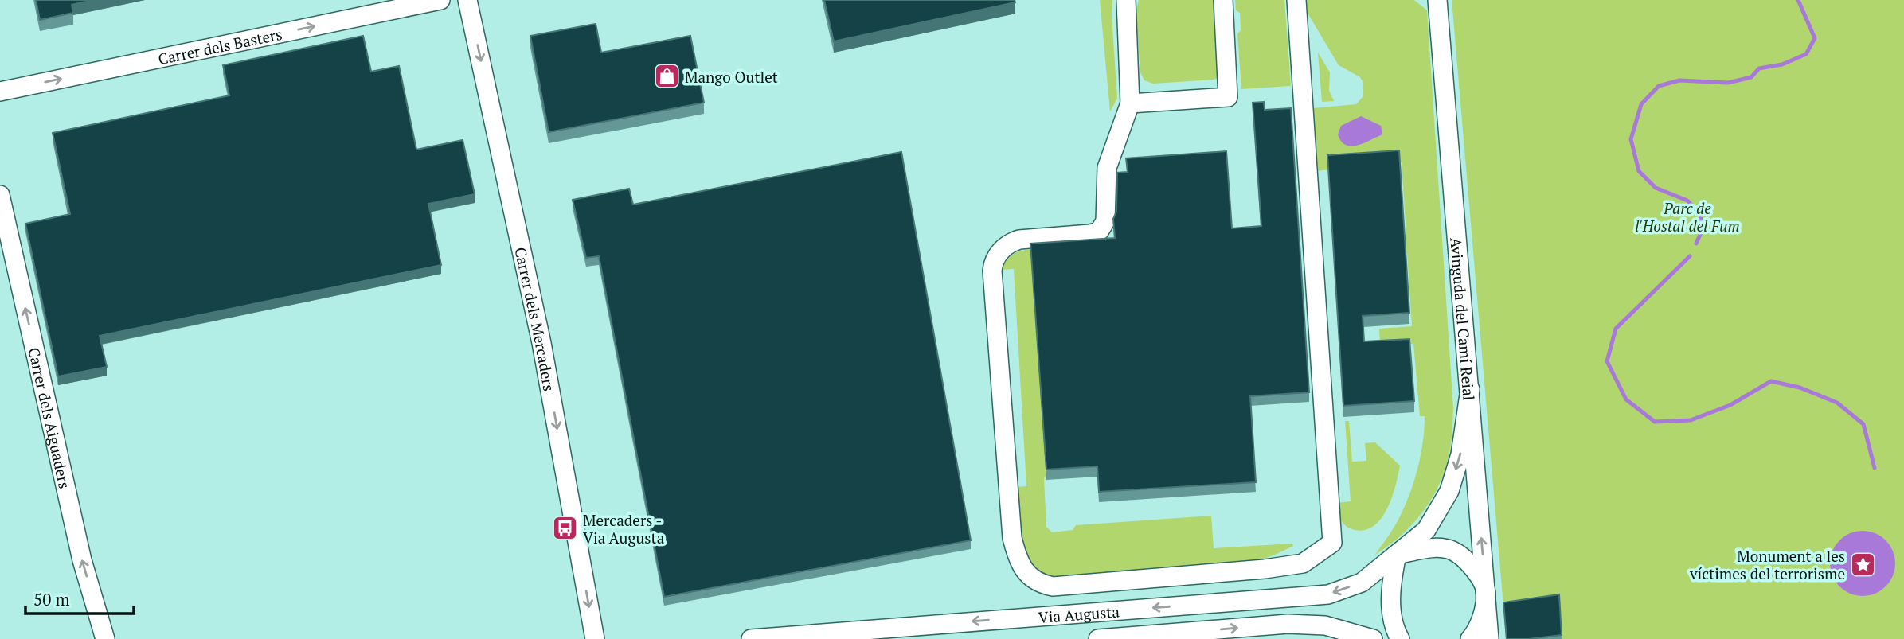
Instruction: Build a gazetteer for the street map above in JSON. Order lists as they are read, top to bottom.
{
  "streets": {
    "street": [
      "Carrer dels Basters",
      "Carrer dels Mercaders",
      "Avinguda del Camí Reial",
      "Carrer dels Aiguaders",
      "Via Augusta"
    ]
  },
  "crossings": [
    ["Avinguda del Camí Reial", "Via Augusta"]
  ],
  "one_way": ["Carrer dels Basters", "Carrer dels Mercaders", "Carrer dels Aiguaders"],
  "parks": ["Parc de l'Hostal del Fum"],
  "places": {
    "shop": ["Mango Outlet"],
    "bus stop": ["Mercaders - Via Augusta"],
    "place": ["Monument a les víctimes del terrorisme"]
  },
  "scale_bar": "50 m"
}
